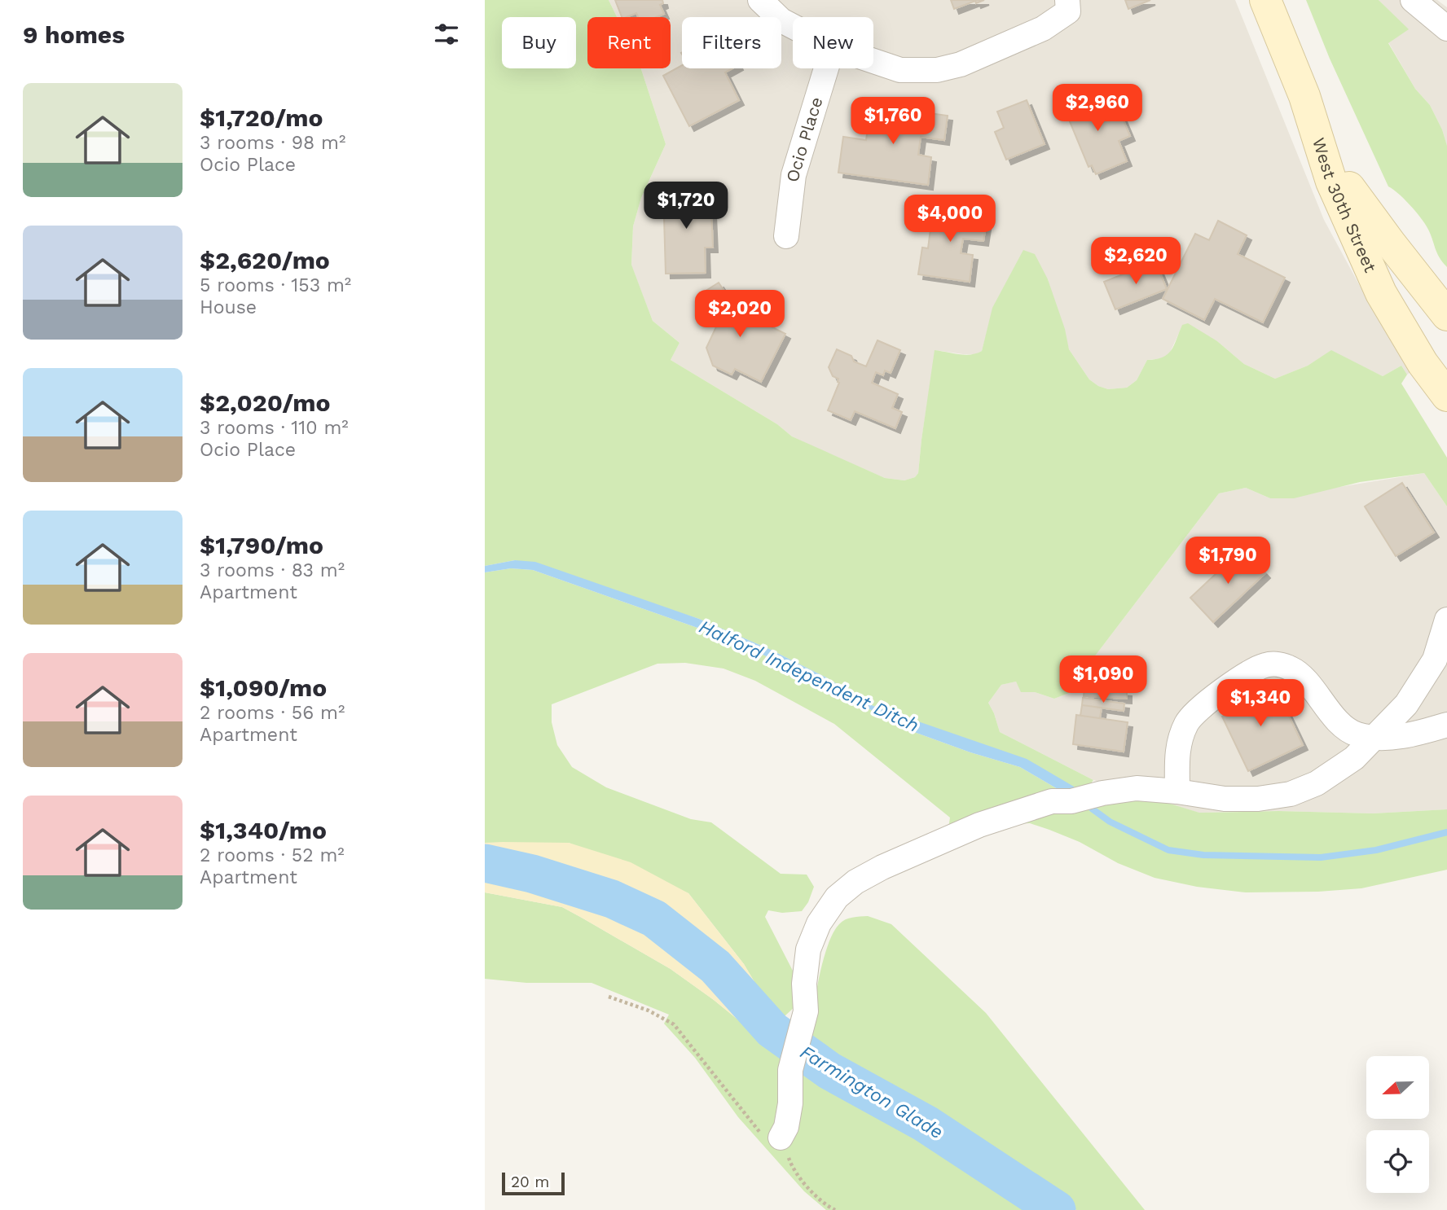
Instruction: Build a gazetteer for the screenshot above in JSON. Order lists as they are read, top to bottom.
{
  "streets": {
    "main road": ["West 30th Street"],
    "street": ["Ocio Place"]
  },
  "water": ["Halford Independent Ditch", "Farmington Glade"],
  "scale_bar": "20 m",
  "north": "left",
  "page": {
    "heading": "9 homes",
    "chip": [
      "Buy",
      "Rent",
      "Filters",
      "New"
    ],
    "list": [
      {
        "name": "$1,720/mo",
        "note": "3 rooms · 98 m² · Ocio Place"
      },
      {
        "name": "$2,620/mo",
        "note": "5 rooms · 153 m² · House"
      },
      {
        "name": "$2,020/mo",
        "note": "3 rooms · 110 m² · Ocio Place"
      },
      {
        "name": "$1,790/mo",
        "note": "3 rooms · 83 m² · Apartment"
      },
      {
        "name": "$1,090/mo",
        "note": "2 rooms · 56 m² · Apartment"
      },
      {
        "name": "$1,340/mo",
        "note": "2 rooms · 52 m² · Apartment"
      }
    ],
    "price": [
      "$2,960",
      "$1,760",
      "$1,720",
      "$4,000",
      "$2,620",
      "$2,020",
      "$1,790",
      "$1,090",
      "$1,340"
    ],
    "scale": "20 m"
  }
}
